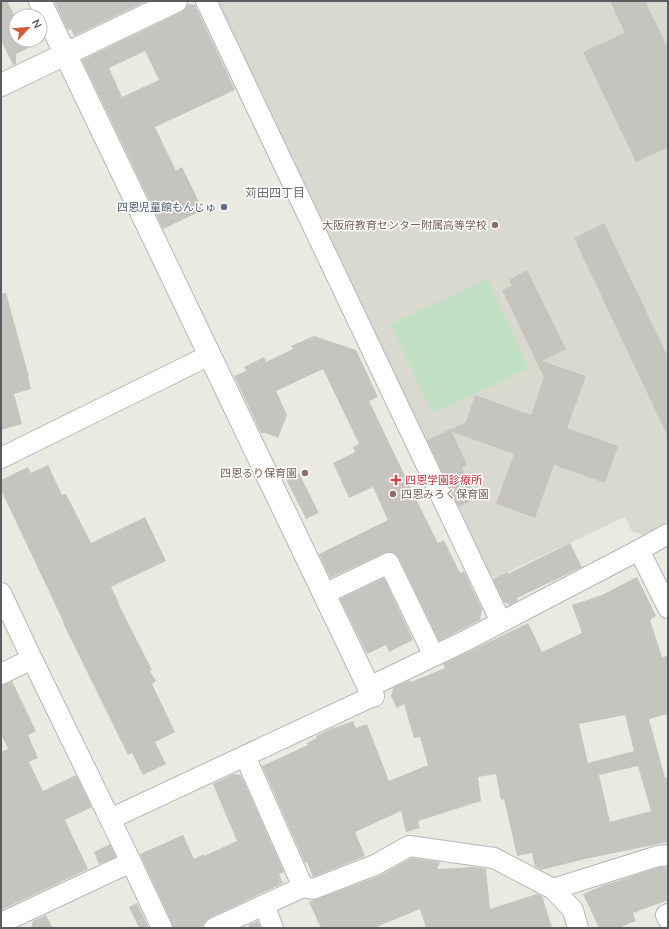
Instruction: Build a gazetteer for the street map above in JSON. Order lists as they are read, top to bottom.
{
  "districts": ["苅田四丁目"],
  "places": {
    "other": [
      "四恩児童館もんじゅ",
      "大阪府教育センター附属高等学校",
      "四恩るり保育園",
      "四恩みろく保育園"
    ],
    "health": ["四恩学園診療所"]
  },
  "north": "top right"
}
